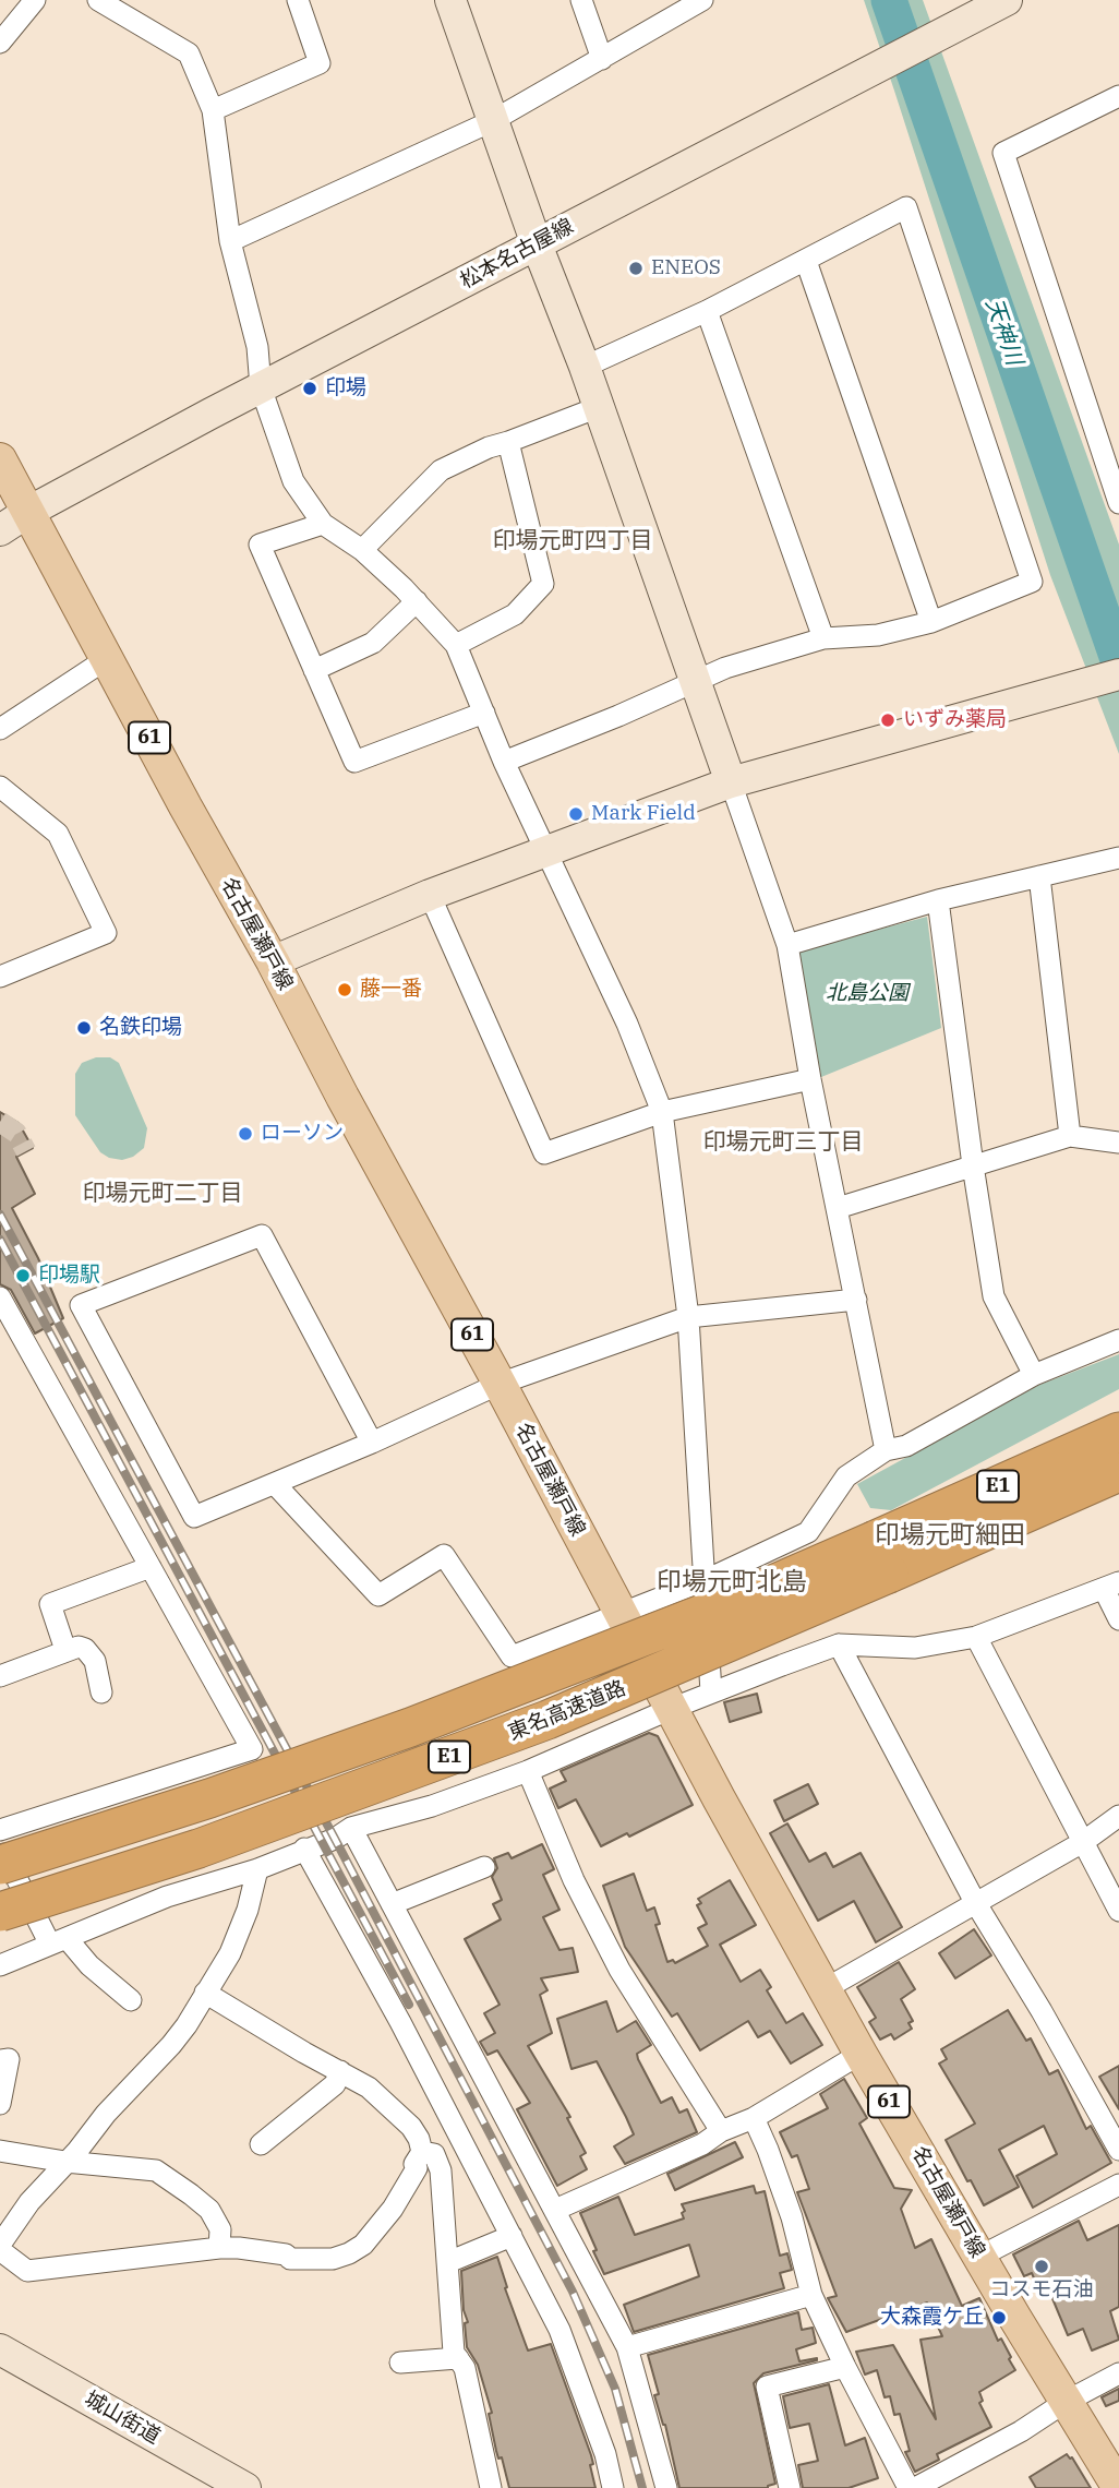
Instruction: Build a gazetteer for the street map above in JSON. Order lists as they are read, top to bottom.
{
  "streets": {
    "highway": ["E1", "東名高速道路"],
    "main road": ["61", "名古屋瀬戸線"],
    "street": ["松本名古屋線", "城山街道"]
  },
  "crossings": [
    ["松本名古屋線", "名古屋瀬戸線"]
  ],
  "districts": [
    "印場元町四丁目",
    "印場元町三丁目",
    "印場元町二丁目",
    "印場元町細田",
    "印場元町北島"
  ],
  "water": ["天神川"],
  "parks": ["北島公園"],
  "places": [
    "ENEOS",
    "印場",
    "いずみ薬局",
    "Mark Field",
    "藤一番",
    "名鉄印場",
    "ローソン",
    "印場駅",
    "コスモ石油",
    "大森霞ケ丘"
  ]
}
